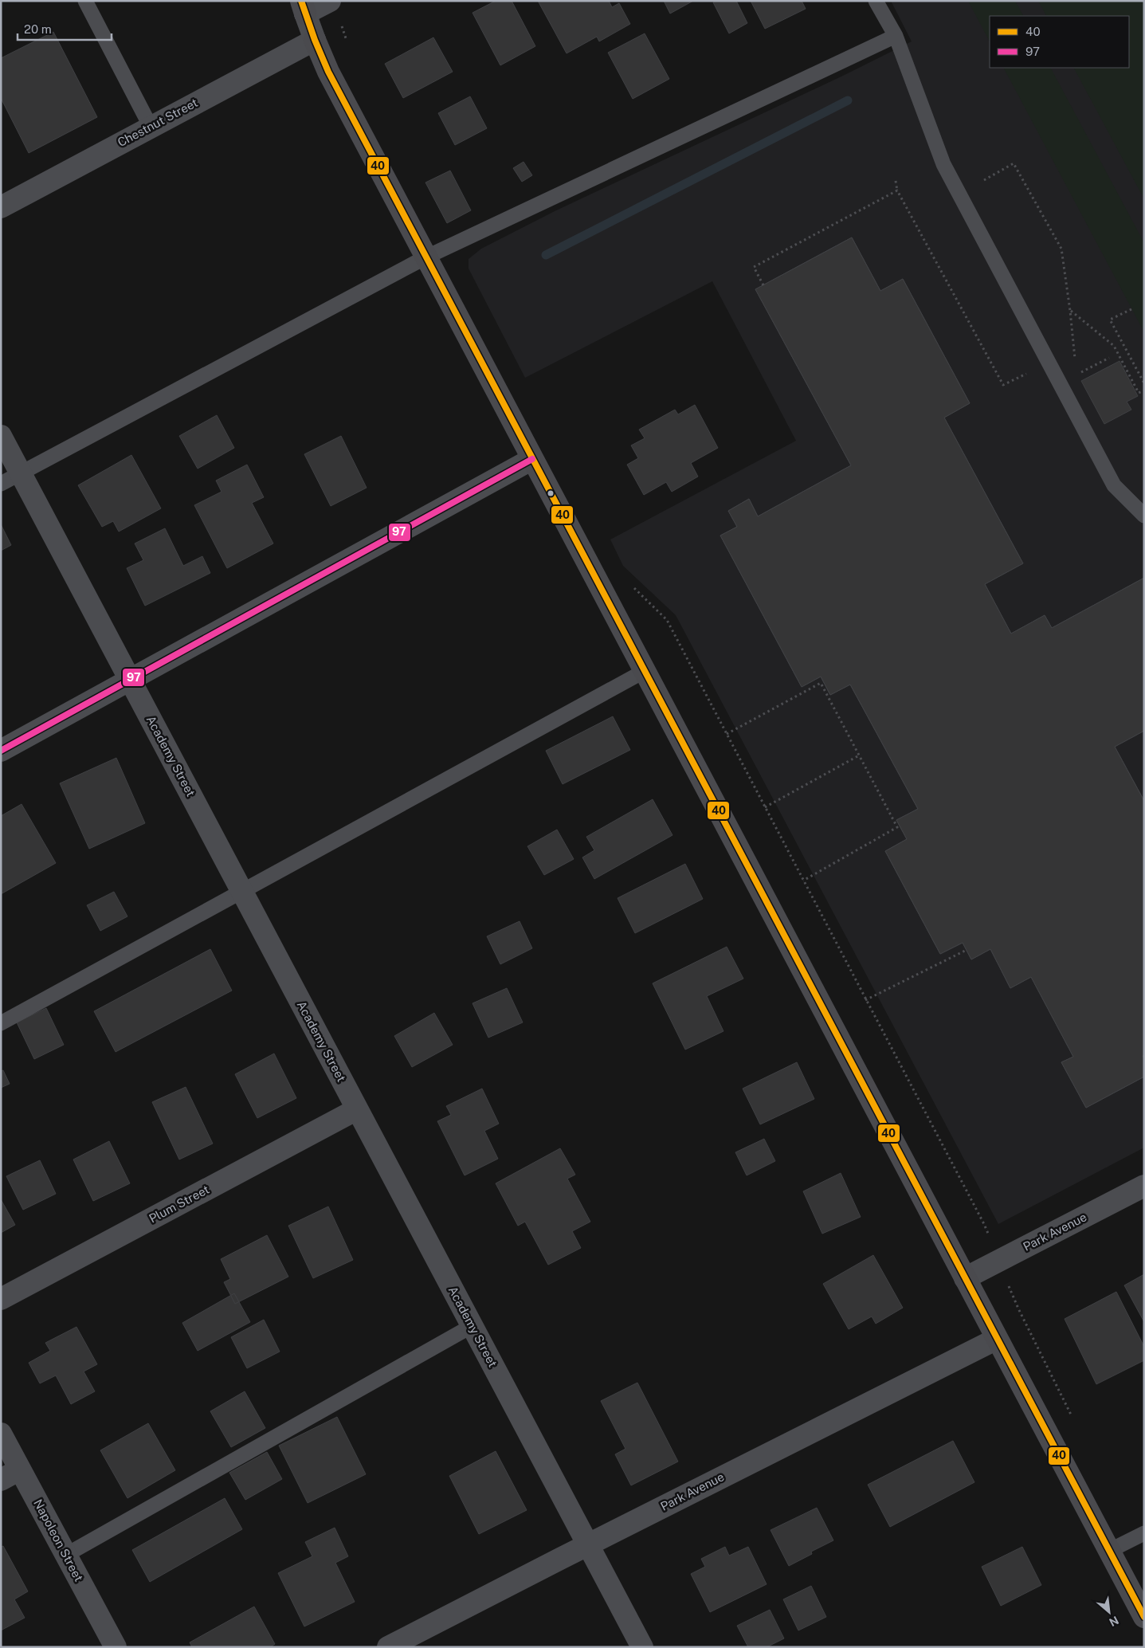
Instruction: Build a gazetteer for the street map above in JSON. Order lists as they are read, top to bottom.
{
  "streets": {
    "street": [
      "Chestnut Street",
      "Academy Street",
      "Plum Street",
      "Park Avenue",
      "Napoleon Street"
    ]
  },
  "crossings": [
    ["Academy Street", "Plum Street"],
    ["Academy Street", "Park Avenue"]
  ],
  "lines": ["transit line 40", "transit line 97"],
  "legend": ["40", "97"],
  "scale_bar": "20 m",
  "north": "bottom right"
}
